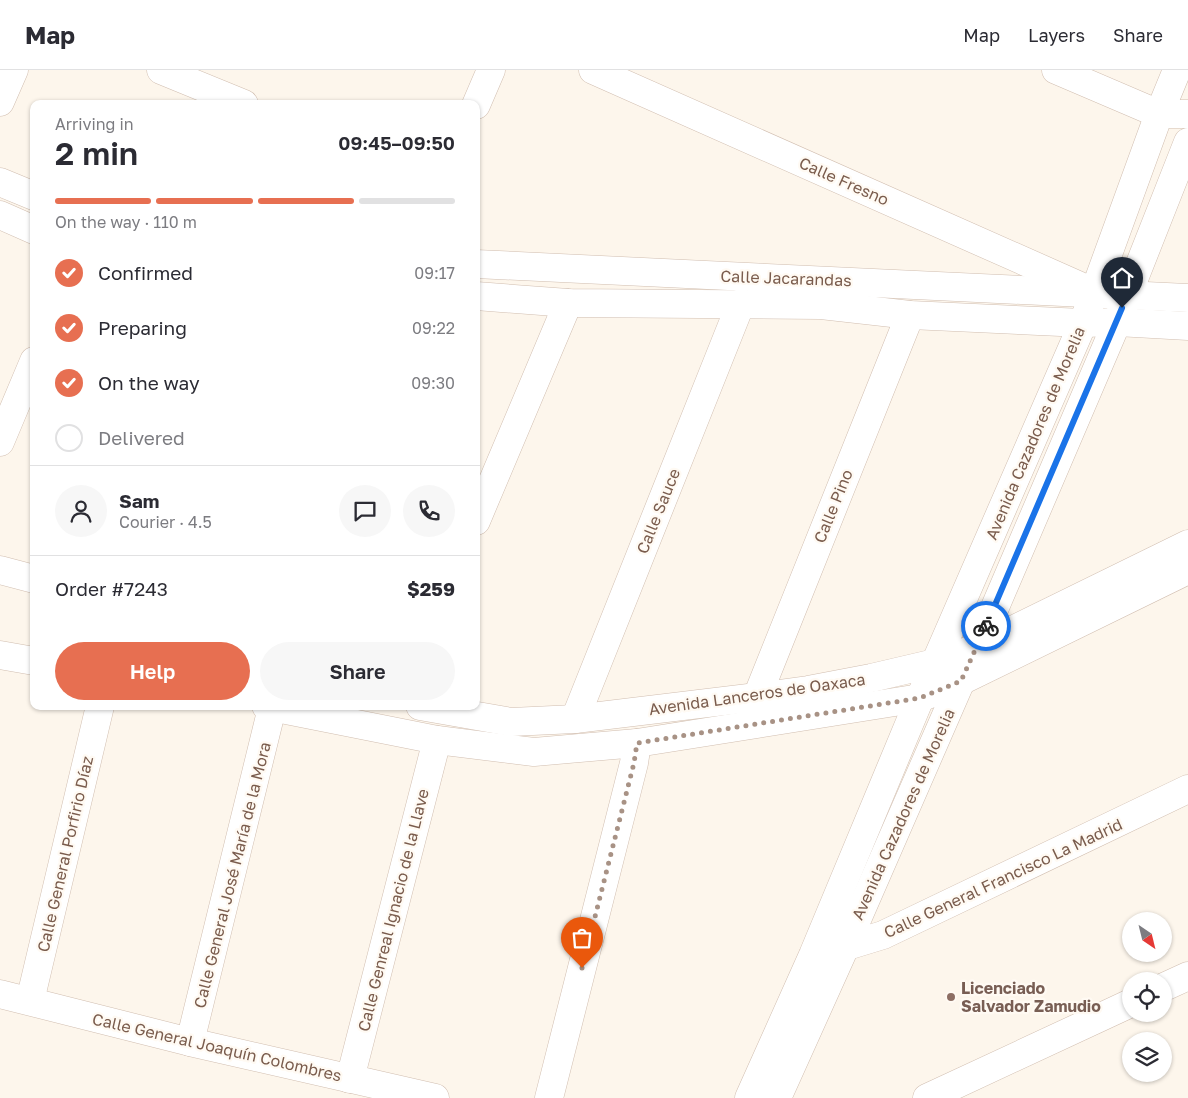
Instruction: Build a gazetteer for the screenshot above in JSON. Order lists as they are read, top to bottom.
{
  "streets": {
    "street": [
      "Calle Fresno",
      "Calle Jacarandas",
      "Avenida Cazadores de Morelia",
      "Calle Pino",
      "Calle Sauce",
      "Avenida Lanceros de Oaxaca",
      "Calle General Porfirio Díaz",
      "Calle General José María de la Mora",
      "Calle General Francisco La Madrid",
      "Calle Genreal Ignacio de la Llave",
      "Calle General Joaquín Colombres"
    ]
  },
  "crossings": [
    ["Calle Fresno", "Calle Jacarandas"],
    ["Calle Fresno", "Avenida Cazadores de Morelia"],
    ["Calle Jacarandas", "Avenida Cazadores de Morelia"],
    ["Calle Jacarandas", "Calle Pino"],
    ["Calle Jacarandas", "Calle Sauce"],
    ["Avenida Cazadores de Morelia", "Avenida Lanceros de Oaxaca"],
    ["Avenida Cazadores de Morelia", "Calle General Francisco La Madrid"],
    ["Calle Pino", "Avenida Lanceros de Oaxaca"],
    ["Calle Sauce", "Avenida Lanceros de Oaxaca"],
    ["Avenida Lanceros de Oaxaca", "Calle Genreal Ignacio de la Llave"],
    ["Calle General Porfirio Díaz", "Calle General Joaquín Colombres"],
    ["Calle General José María de la Mora", "Calle General Joaquín Colombres"],
    ["Calle Genreal Ignacio de la Llave", "Calle General Joaquín Colombres"]
  ],
  "places": ["Licenciado Salvador Zamudio"],
  "north": "bottom right",
  "page": {
    "header": "Map",
    "nav": ["Map", "Layers", "Share"],
    "heading": ["2 min", "Arriving in", "09:45–09:50"],
    "panel": [
      "Sam",
      "Courier · 4.5",
      "Order #7243",
      "$259"
    ],
    "bar": "On the way · 110 m",
    "list": [
      ["Confirmed", "09:17"],
      ["Preparing", "09:22"],
      ["On the way", "09:30"],
      "Delivered"
    ],
    "buttons": ["Help", "Share"]
  }
}
